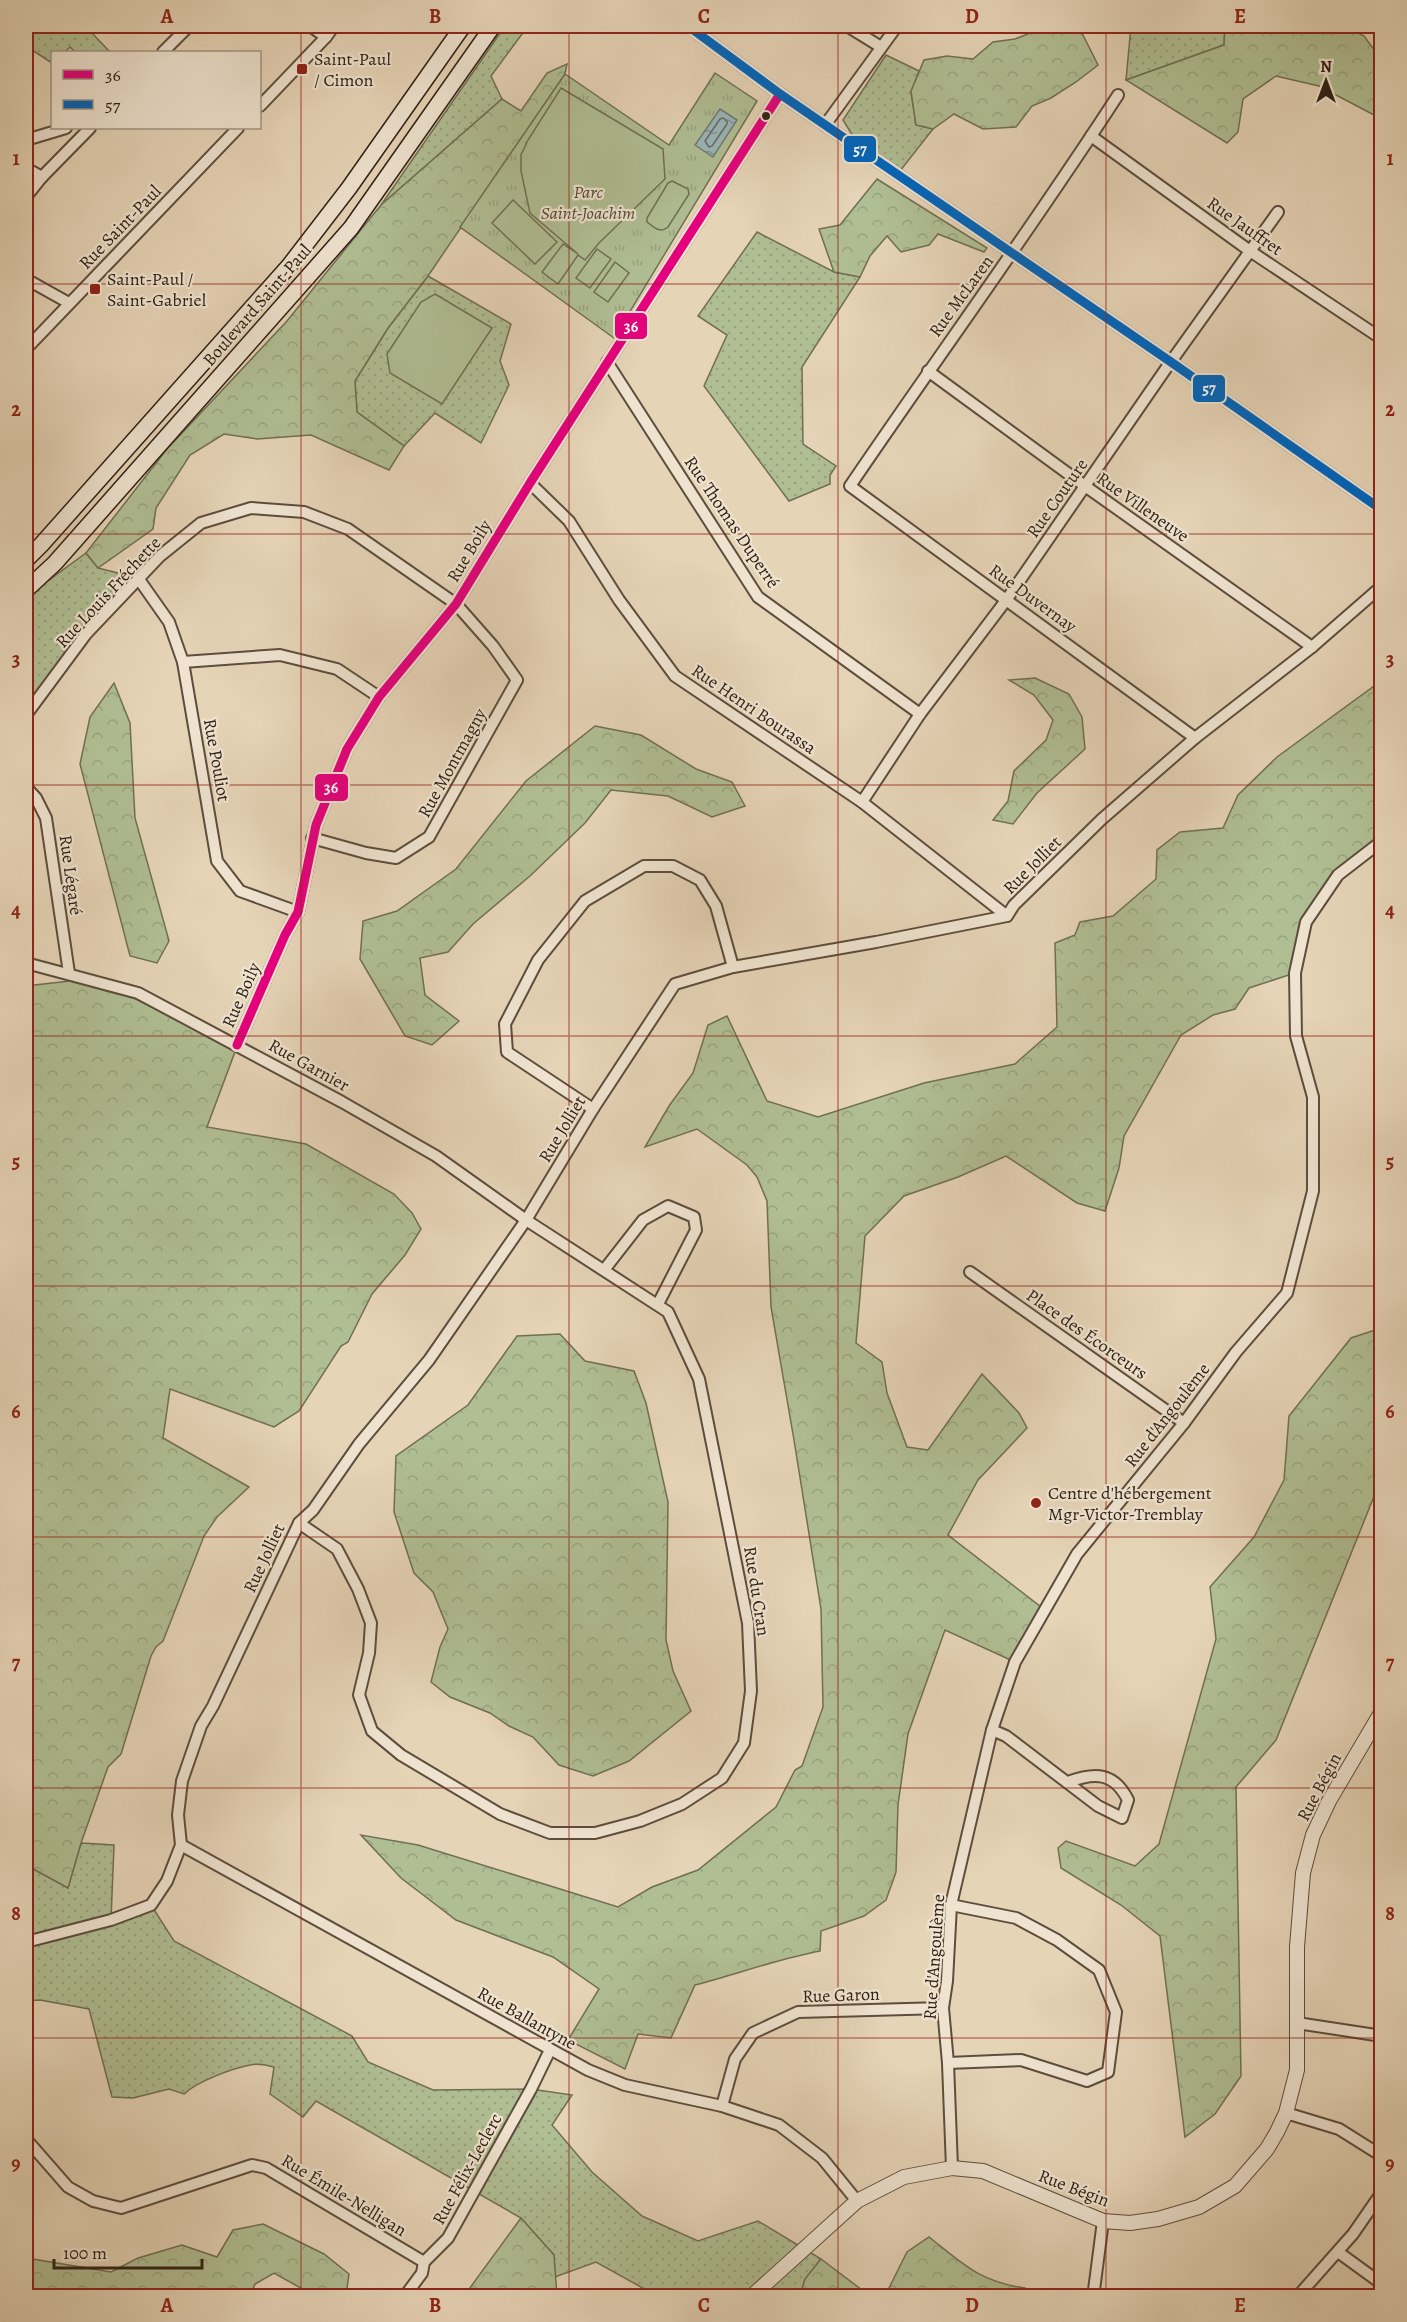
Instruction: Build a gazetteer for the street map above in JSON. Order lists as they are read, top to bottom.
{
  "streets": {
    "main road": ["Boulevard Saint-Paul"],
    "street": [
      "Rue Jauffret",
      "Rue Saint-Paul",
      "Rue McLaren",
      "Rue Couture",
      "Rue Villeneuve",
      "Rue Thomas Duperré",
      "Rue Boily",
      "Rue Louis Fréchette",
      "Rue Duvernay",
      "Rue Henri Bourassa",
      "Rue Pouliot",
      "Rue Montmagny",
      "Rue Jolliet",
      "Rue Légaré",
      "Rue Garnier",
      "Place des Écorceurs",
      "Rue d'Angoulème",
      "Rue du Cran",
      "Rue Bégin",
      "Rue Garon",
      "Rue Ballantyne",
      "Rue Félix-Leclerc",
      "Rue Émile-Nelligan"
    ]
  },
  "crossings": [
    ["Rue Jauffret", "Rue McLaren"],
    ["Rue Jauffret", "Rue Couture"],
    ["Rue McLaren", "Rue Villeneuve"],
    ["Rue McLaren", "Rue Duvernay"],
    ["Rue Couture", "Rue Villeneuve"],
    ["Rue Couture", "Rue Thomas Duperré"],
    ["Rue Couture", "Rue Duvernay"],
    ["Rue Couture", "Rue Henri Bourassa"],
    ["Rue Villeneuve", "Rue Jolliet"],
    ["Rue Thomas Duperré", "Rue Boily"],
    ["Rue Boily", "Rue Louis Fréchette"],
    ["Rue Boily", "Rue Henri Bourassa"],
    ["Rue Boily", "Rue Pouliot"],
    ["Rue Boily", "Rue Montmagny"],
    ["Rue Boily", "Rue Garnier"],
    ["Rue Louis Fréchette", "Rue Pouliot"],
    ["Rue Louis Fréchette", "Rue Montmagny"],
    ["Rue Duvernay", "Rue Jolliet"],
    ["Rue Henri Bourassa", "Rue Jolliet"],
    ["Rue Jolliet", "Rue Garnier"],
    ["Rue Jolliet", "Rue du Cran"],
    ["Rue Jolliet", "Rue Ballantyne"],
    ["Rue Légaré", "Rue Garnier"],
    ["Rue Garnier", "Rue du Cran"],
    ["Place des Écorceurs", "Rue d'Angoulème"],
    ["Rue d'Angoulème", "Rue Bégin"],
    ["Rue d'Angoulème", "Rue Garon"],
    ["Rue Bégin", "Rue Ballantyne"],
    ["Rue Garon", "Rue Ballantyne"],
    ["Rue Ballantyne", "Rue Félix-Leclerc"],
    ["Rue Félix-Leclerc", "Rue Émile-Nelligan"]
  ],
  "parks": ["Parc Saint-Joachim"],
  "places": {
    "transit": ["Saint-Paul / Cimon", "Saint-Paul / Saint-Gabriel"],
    "other": ["Centre d'hébergement Mgr-Victor-Tremblay"]
  },
  "lines": ["transit line 57", "transit line 36"],
  "legend": ["36", "57"],
  "scale_bar": "100 m",
  "north": "top",
  "grid": {
    "columns": [
      "A",
      "B",
      "C",
      "D",
      "E"
    ],
    "rows": [
      "1",
      "2",
      "3",
      "4",
      "5",
      "6",
      "7",
      "8",
      "9"
    ]
  }
}
